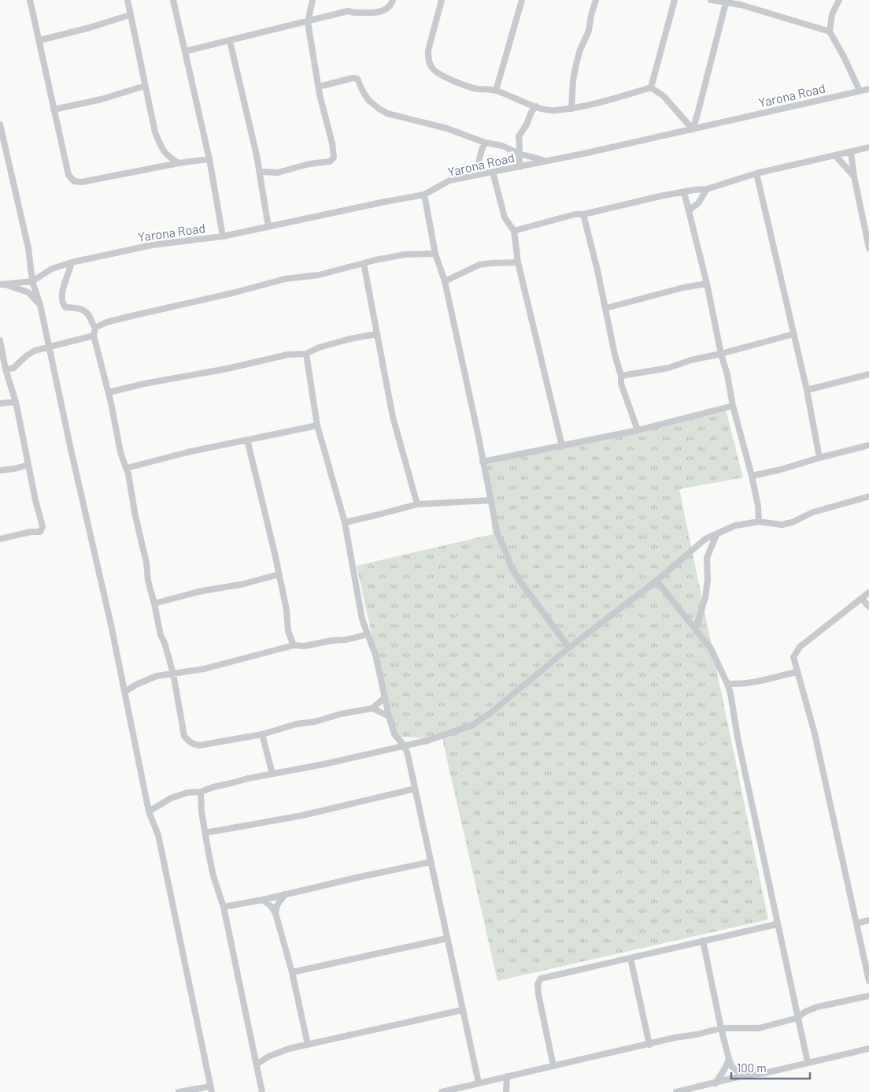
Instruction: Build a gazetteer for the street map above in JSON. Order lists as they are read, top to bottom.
{
  "streets": {
    "street": ["Yarona Road"]
  },
  "scale_bar": "100 m"
}
